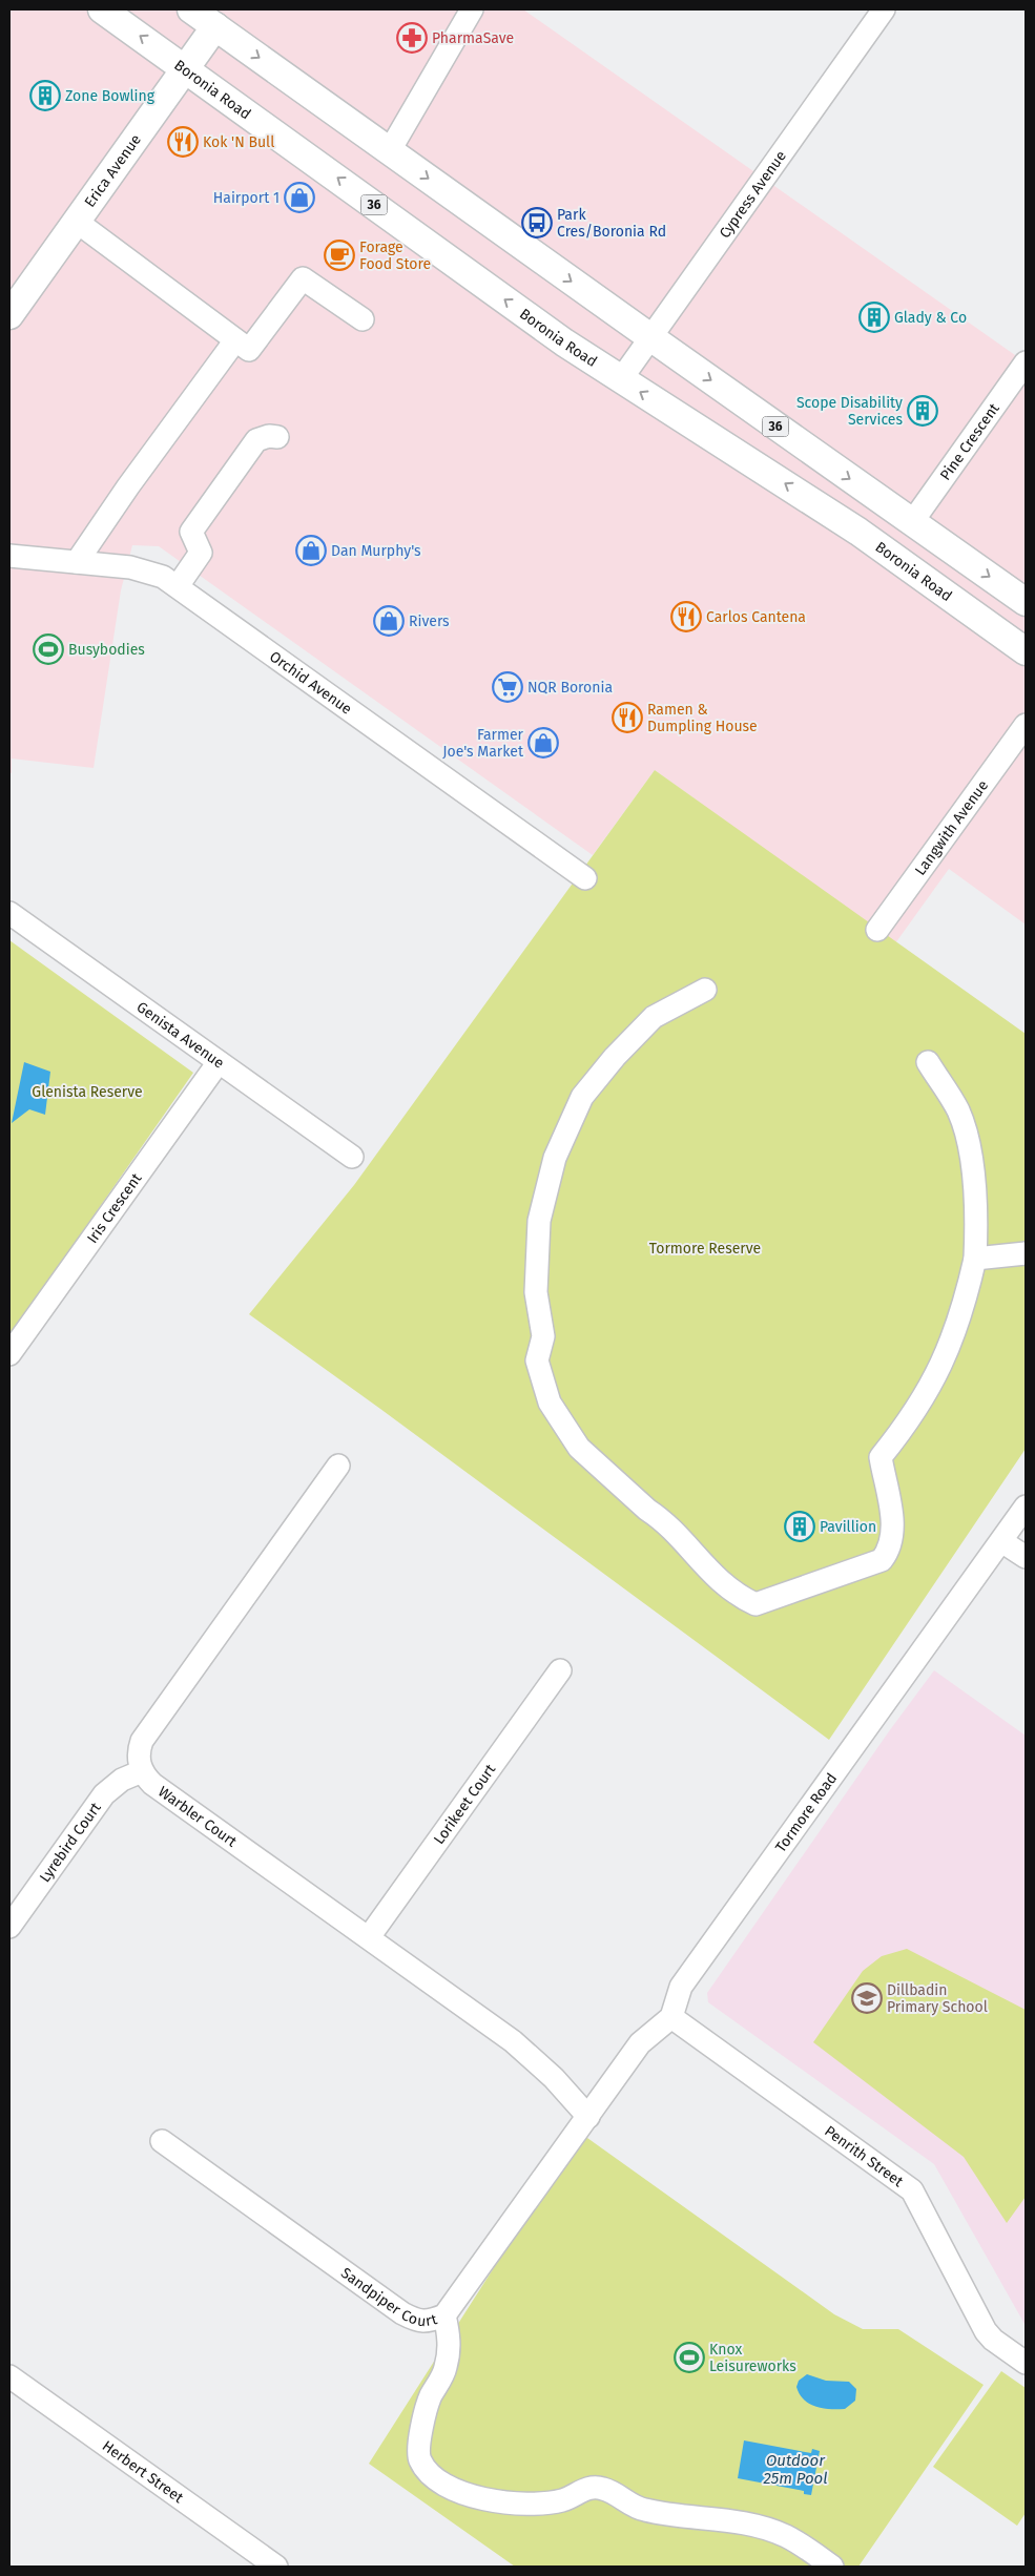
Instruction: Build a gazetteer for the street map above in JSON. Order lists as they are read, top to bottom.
{
  "streets": {
    "main road": ["Boronia Road", "Erica Avenue", "36"],
    "street": [
      "Cypress Avenue",
      "Pine Crescent",
      "Orchid Avenue",
      "Langwith Avenue",
      "Genista Avenue",
      "Iris Crescent",
      "Lorikeet Court",
      "Tormore Road",
      "Warbler Court",
      "Lyrebird Court",
      "Penrith Street",
      "Sandpiper Court",
      "Herbert Street"
    ]
  },
  "crossings": [
    ["Boronia Road", "Erica Avenue"],
    ["Boronia Road", "Cypress Avenue"],
    ["Erica Avenue", "36"],
    ["Cypress Avenue", "36"],
    ["36", "Pine Crescent"],
    ["Genista Avenue", "Iris Crescent"],
    ["Lorikeet Court", "Warbler Court"],
    ["Tormore Road", "Penrith Street"],
    ["Warbler Court", "Lyrebird Court"],
    ["Warbler Court", "Sandpiper Court"]
  ],
  "water": ["Outdoor 25m Pool"],
  "parks": ["Glenista Reserve", "Tormore Reserve"],
  "places": {
    "pharmacy": ["PharmaSave"],
    "building": [
      "Zone Bowling",
      "Glady & Co",
      "Scope Disability Services",
      "Pavillion"
    ],
    "restaurant": ["Kok 'N Bull", "Carlos Cantena", "Ramen & Dumpling House"],
    "shop": [
      "Hairport 1",
      "Dan Murphy's",
      "Rivers",
      "Farmer Joe's Market"
    ],
    "bus stop": ["Park Cres/Boronia Rd"],
    "cafe": ["Forage Food Store"],
    "sports": ["Busybodies", "Knox Leisureworks"],
    "supermarket": ["NQR Boronia"],
    "school or university": ["Dillbadin Primary School"]
  }
}
